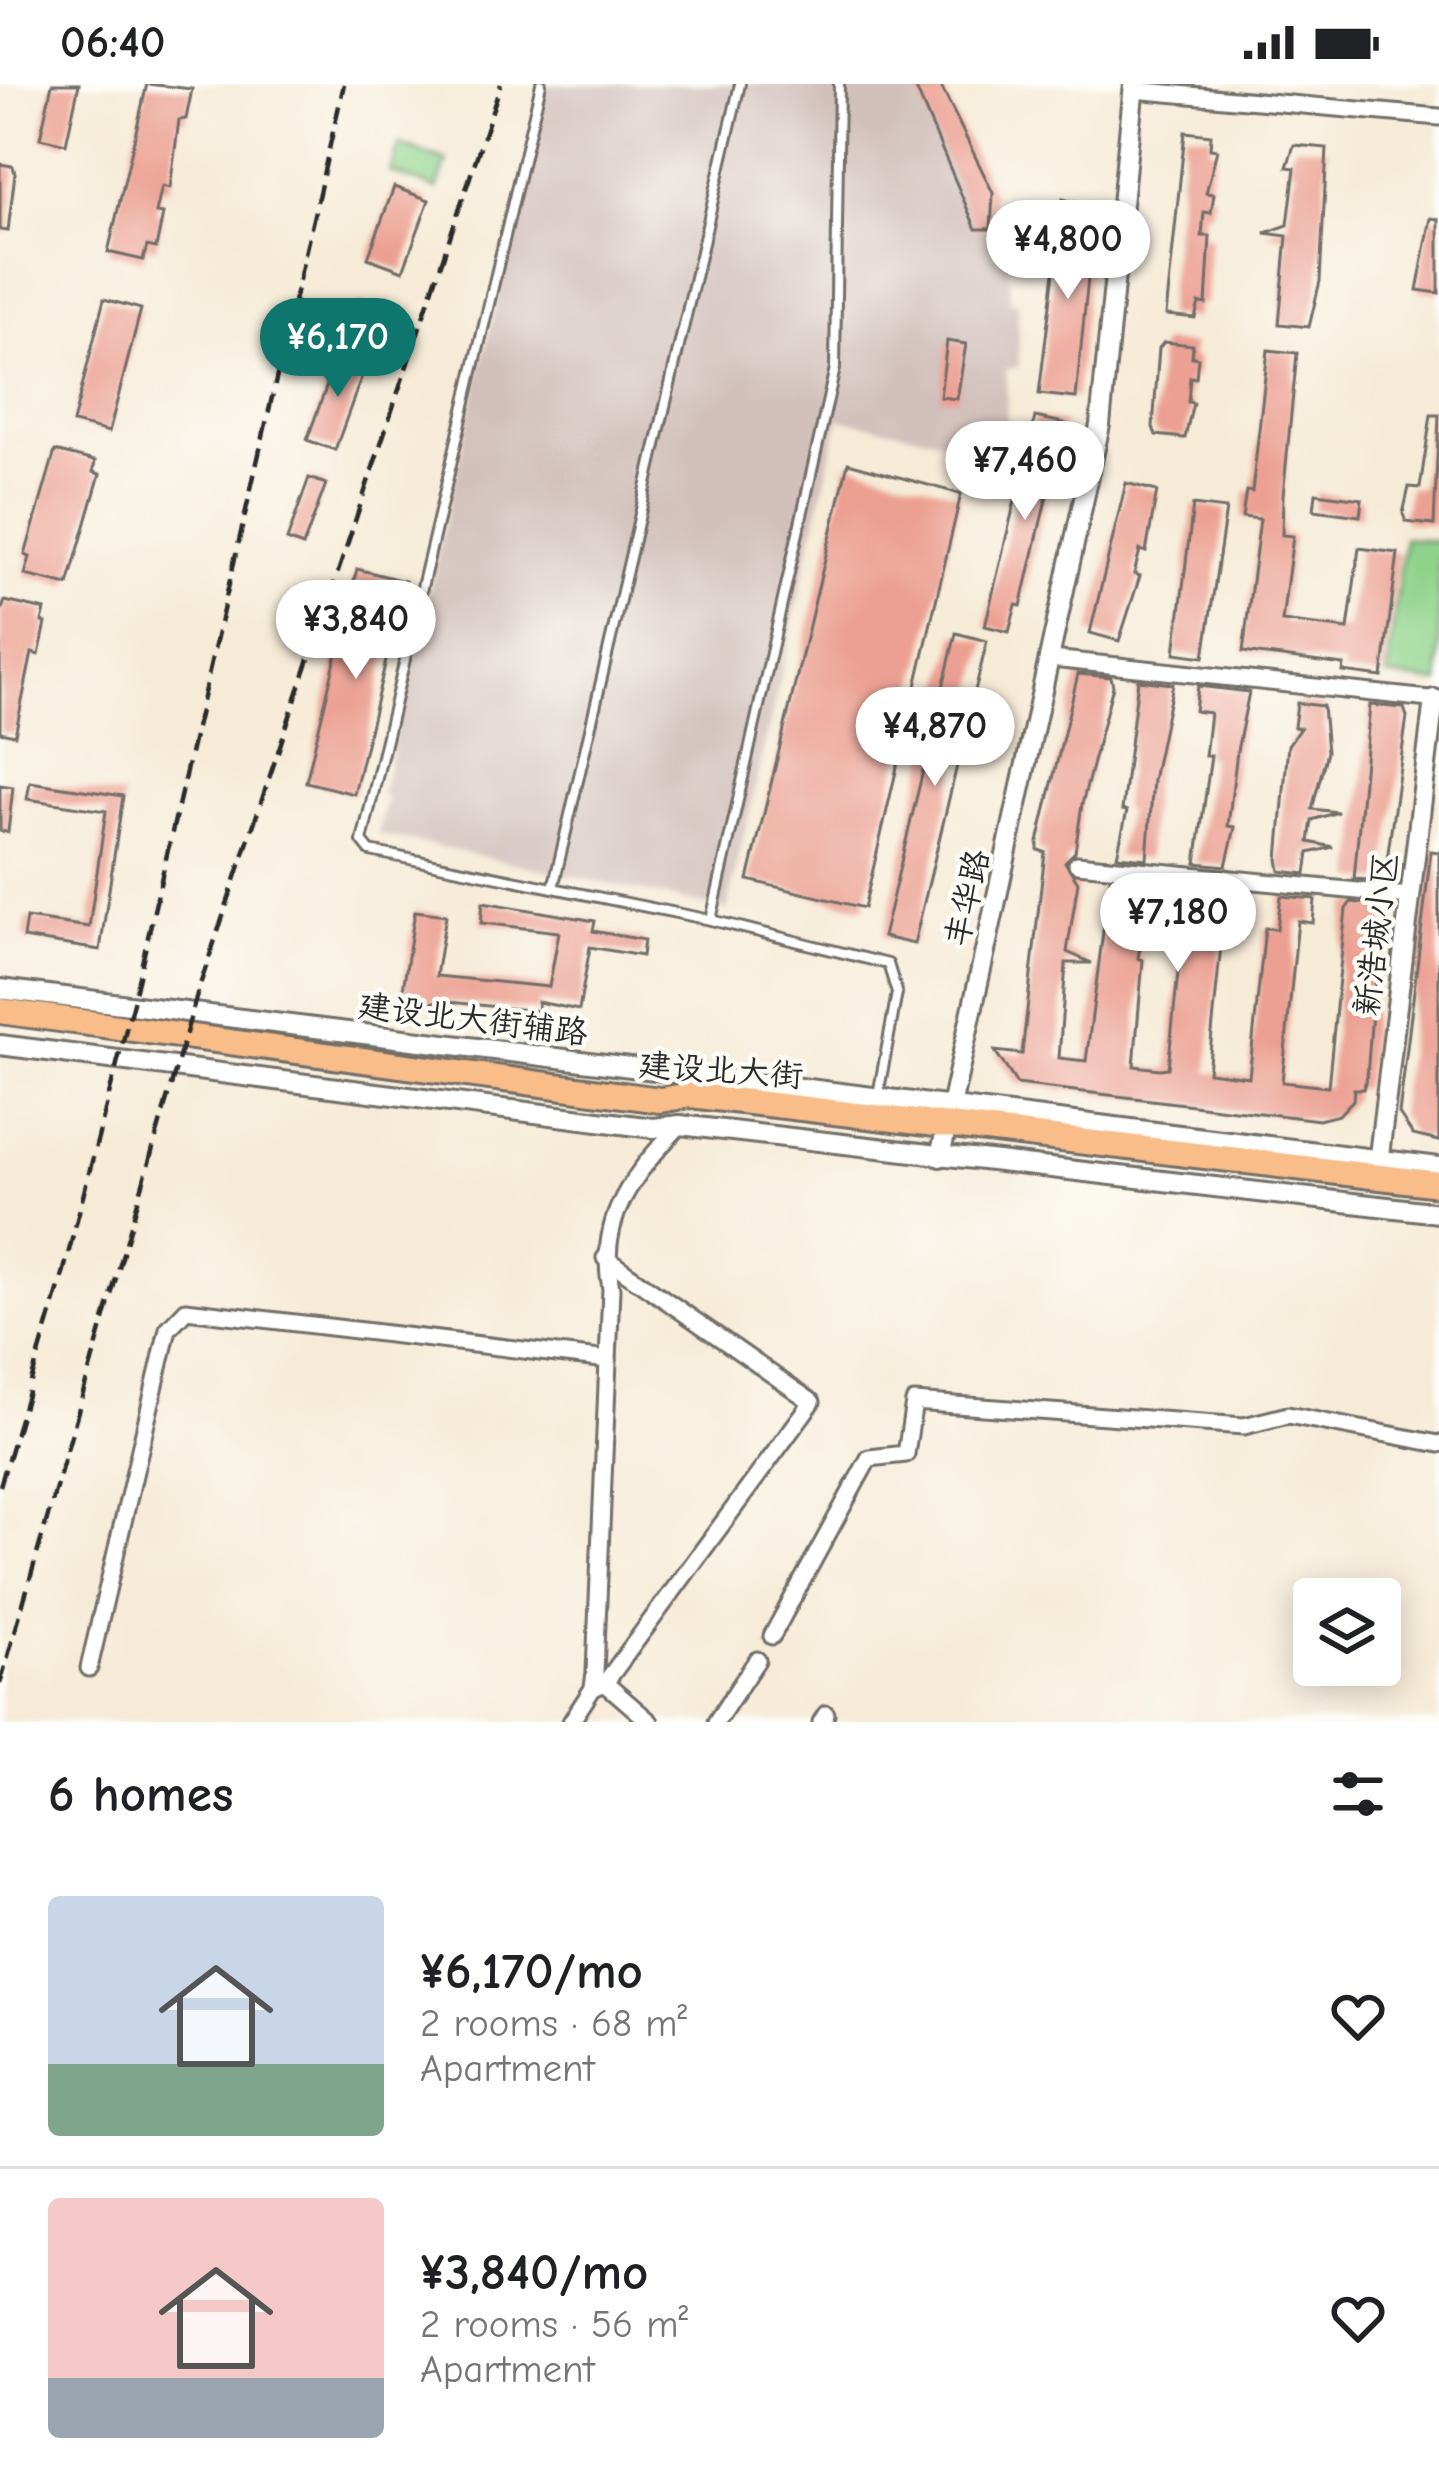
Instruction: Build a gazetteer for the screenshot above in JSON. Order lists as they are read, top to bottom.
{
  "streets": {
    "main road": ["建设北大街"],
    "street": ["丰华路", "新浩城小区", "建设北大街辅路"]
  },
  "crossings": [
    ["丰华路", "建设北大街辅路"],
    ["丰华路", "建设北大街"],
    ["新浩城小区", "建设北大街"],
    ["建设北大街辅路", "建设北大街"]
  ],
  "page": {
    "status": "06:40",
    "price": [
      "¥4,800",
      "¥6,170",
      "¥7,460",
      "¥3,840",
      "¥4,870",
      "¥7,180"
    ],
    "heading": "6 homes",
    "list": [
      {
        "name": "¥6,170/mo",
        "note": "2 rooms · 68 m² · Apartment"
      },
      {
        "name": "¥3,840/mo",
        "note": "2 rooms · 56 m² · Apartment"
      }
    ]
  }
}
